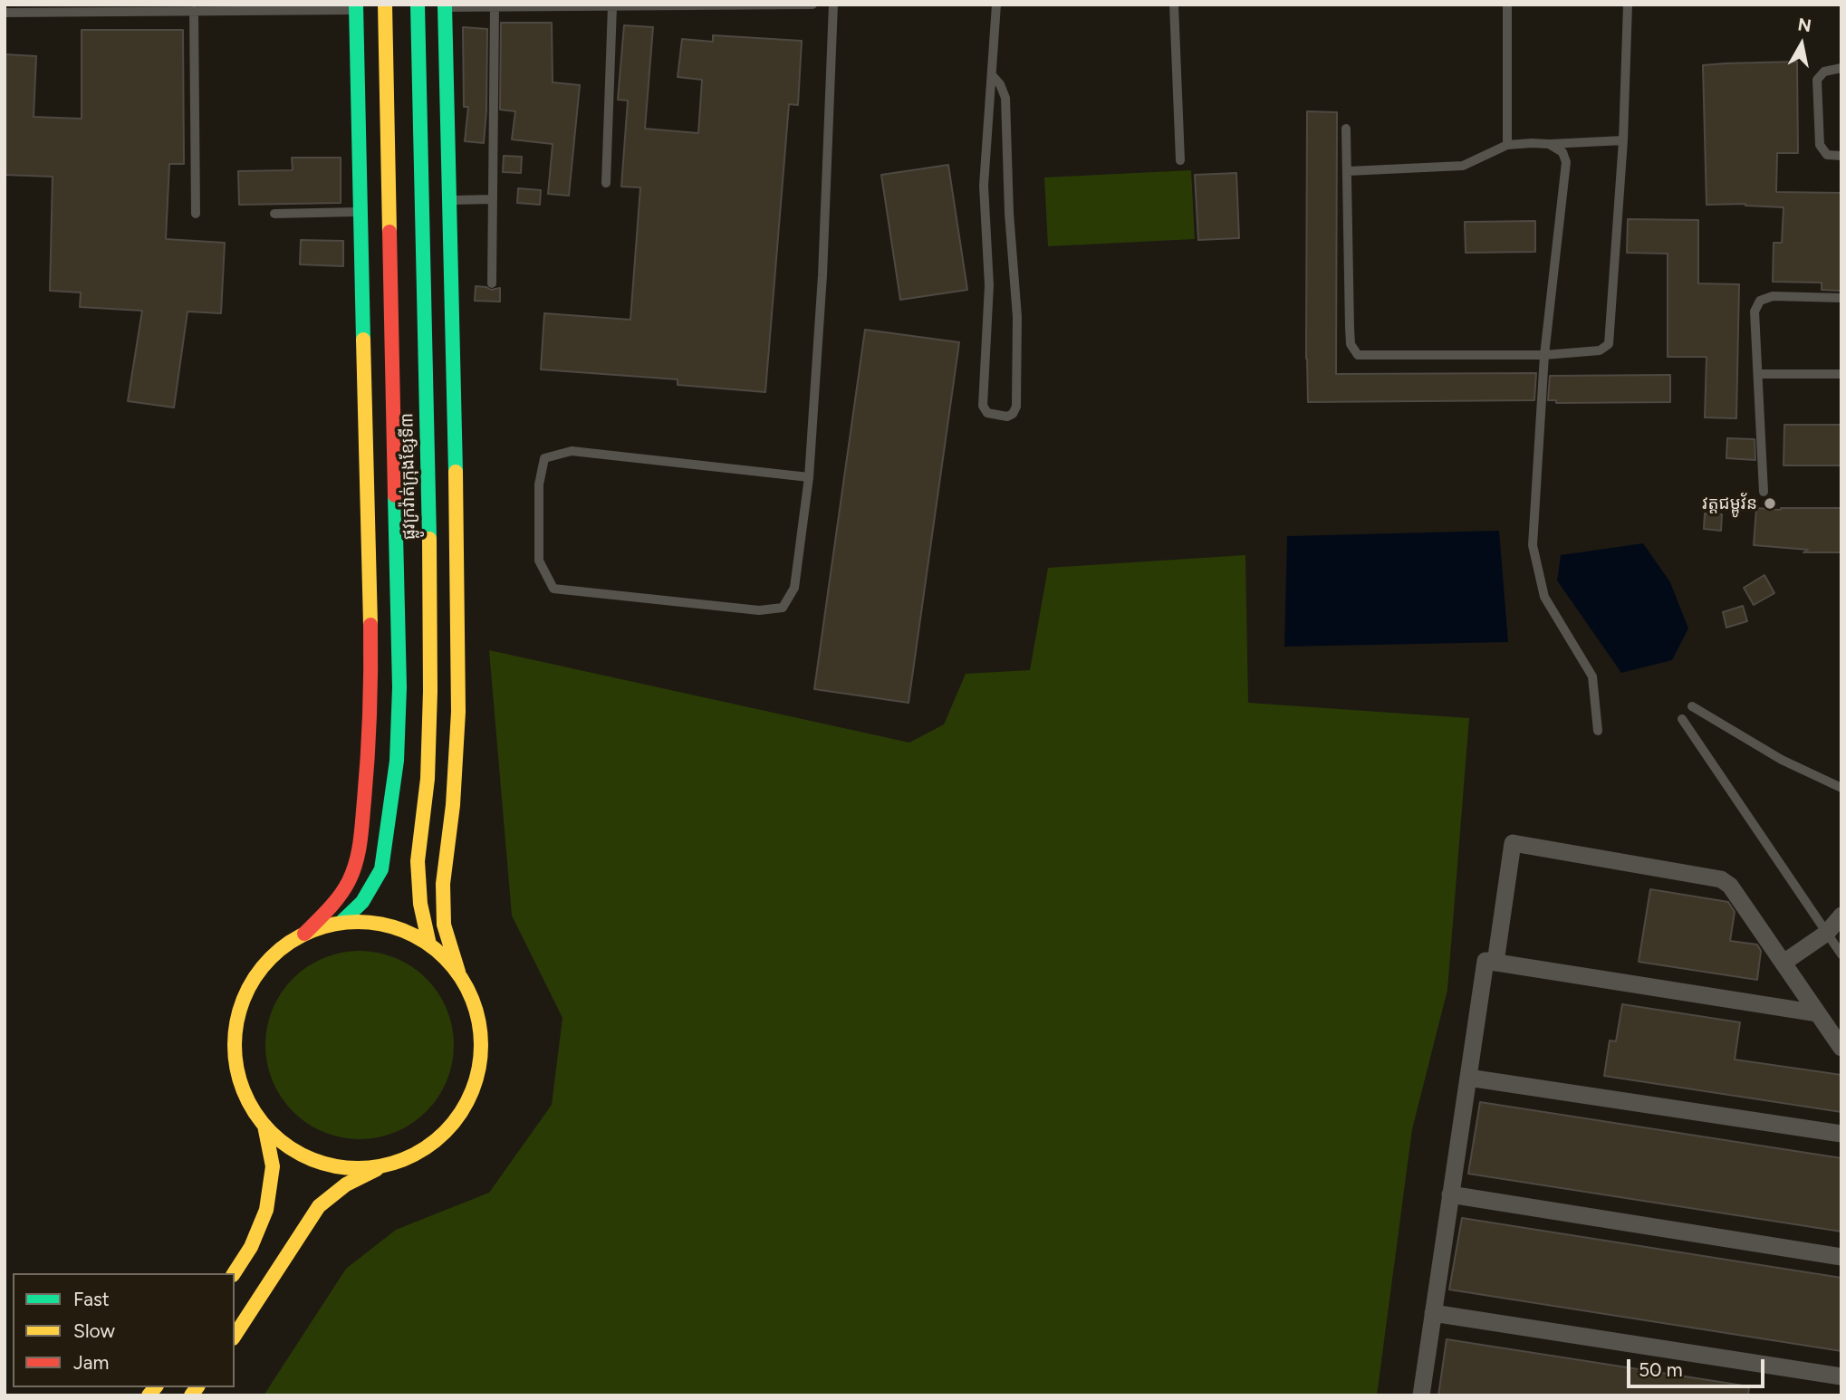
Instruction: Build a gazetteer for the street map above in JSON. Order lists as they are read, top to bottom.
{
  "streets": {
    "main road": ["ផ្លូវក្រវ៉ាត់ក្រុងខ្សែទី៣"]
  },
  "places": ["វត្តជម្ពូវ័ន"],
  "legend": ["Fast", "Slow", "Jam"],
  "scale_bar": "50 m",
  "north": "top"
}
